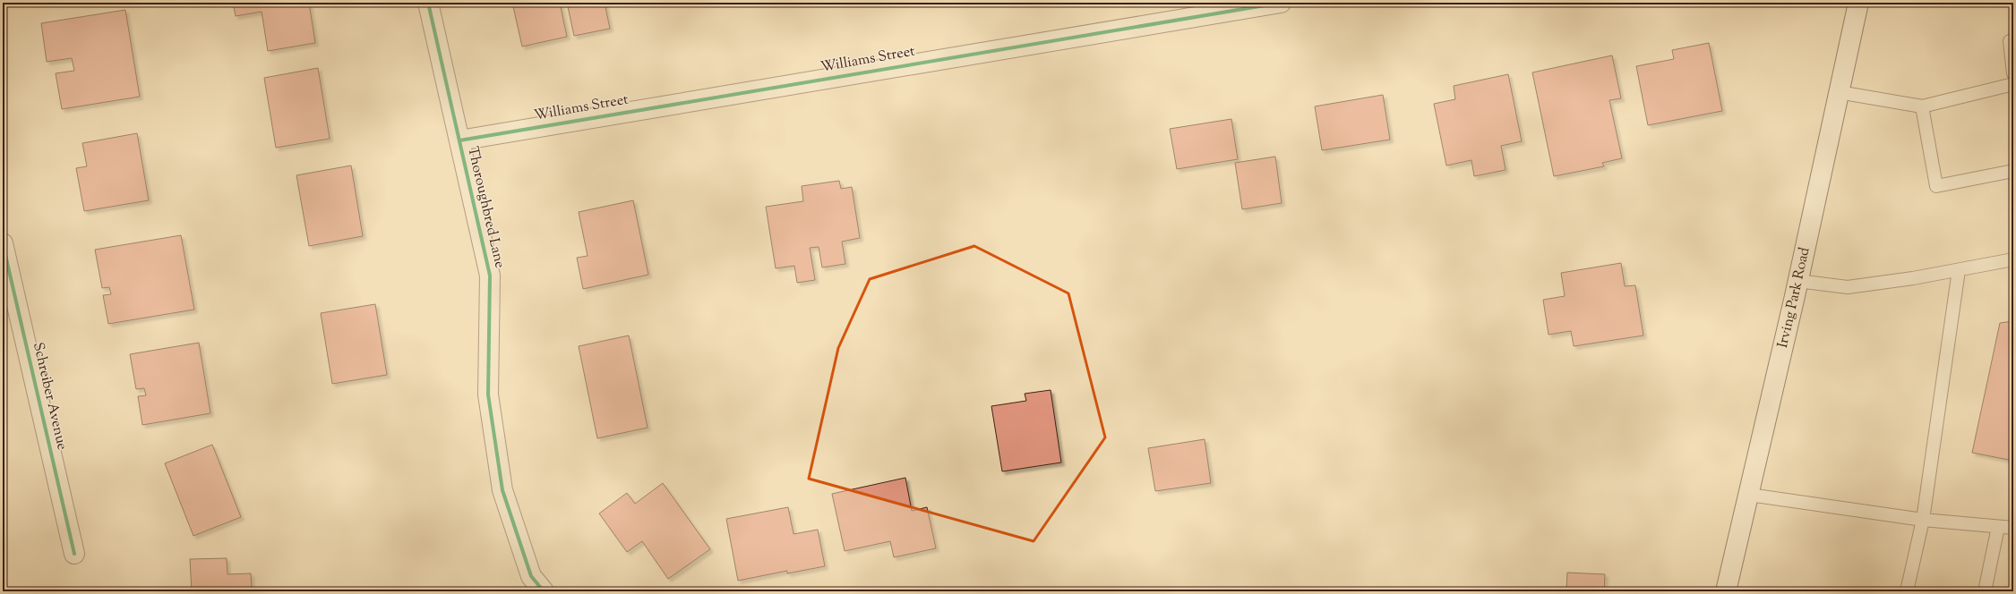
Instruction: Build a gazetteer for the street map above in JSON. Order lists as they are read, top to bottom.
{
  "streets": {
    "street": [
      "Williams Street",
      "Thoroughbred Lane",
      "Irving Park Road",
      "Schreiber Avenue"
    ]
  },
  "crossings": [
    ["Williams Street", "Thoroughbred Lane"]
  ]
}
